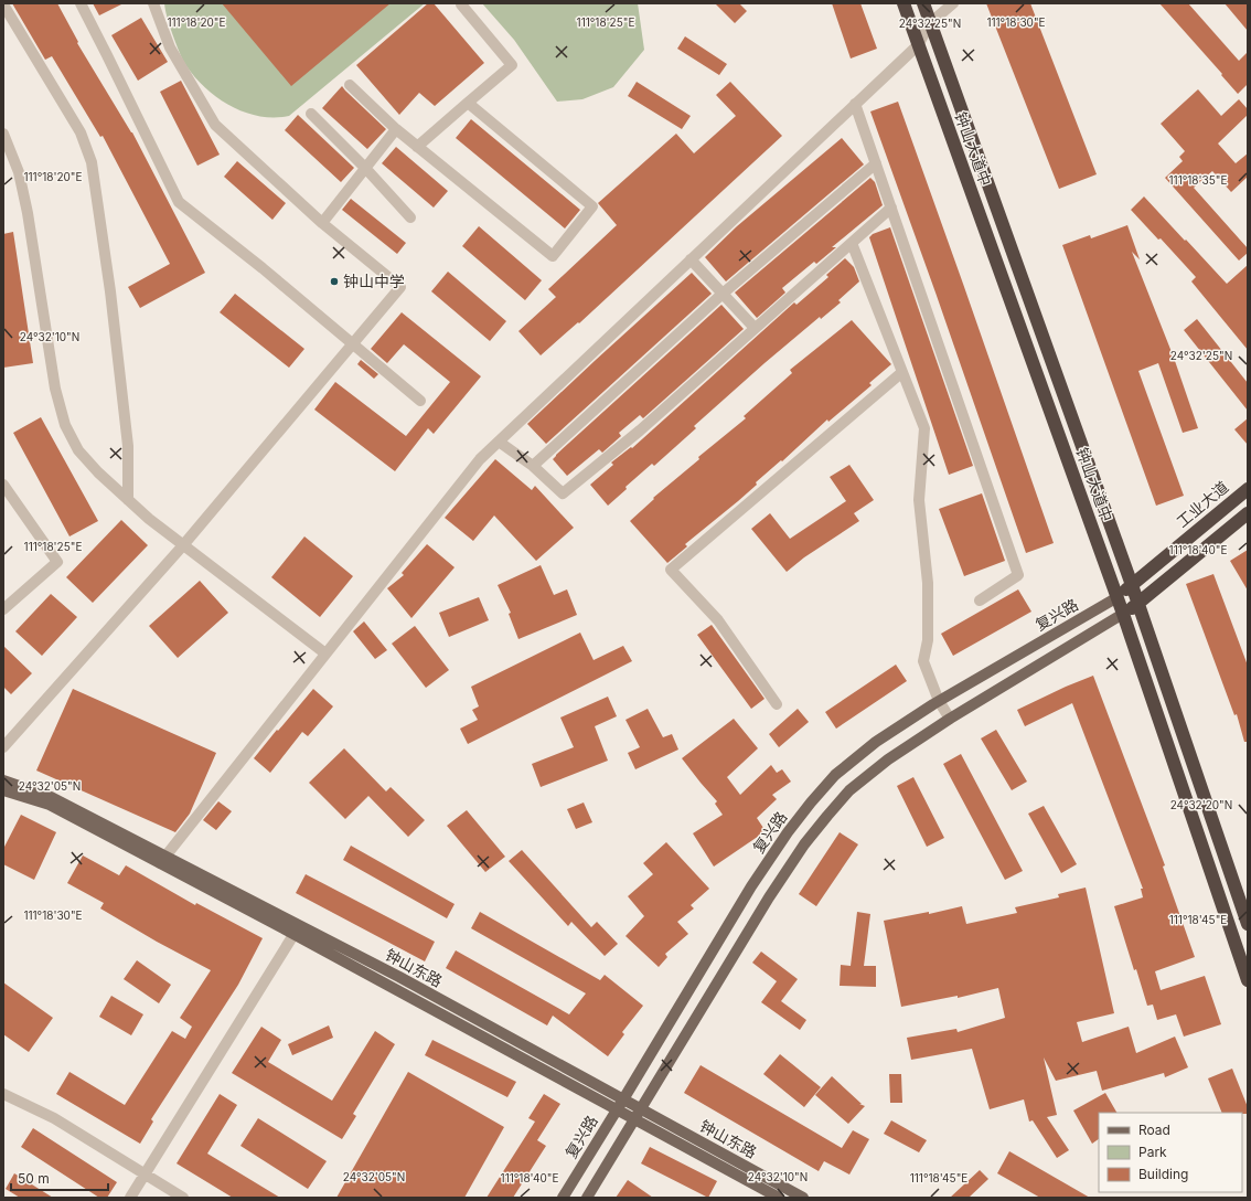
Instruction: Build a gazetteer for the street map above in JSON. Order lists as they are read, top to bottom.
{
  "streets": {
    "highway": ["钟山大道中", "工业大道"],
    "main road": ["复兴路", "钟山东路"]
  },
  "crossings": [
    ["钟山大道中", "工业大道"],
    ["钟山大道中", "复兴路"],
    ["工业大道", "复兴路"],
    ["复兴路", "钟山东路"]
  ],
  "places": ["钟山中学"],
  "legend": ["Road", "Park", "Building"],
  "scale_bar": "50 m",
  "coordinates": [
    "111°18'20\"E",
    "111°18'25\"E",
    "111°18'30\"E",
    "24°32'25\"N",
    "111°18'35\"E",
    "24°32'10\"N",
    "111°18'40\"E",
    "24°32'05\"N",
    "24°32'20\"N",
    "111°18'45\"E"
  ]
}
